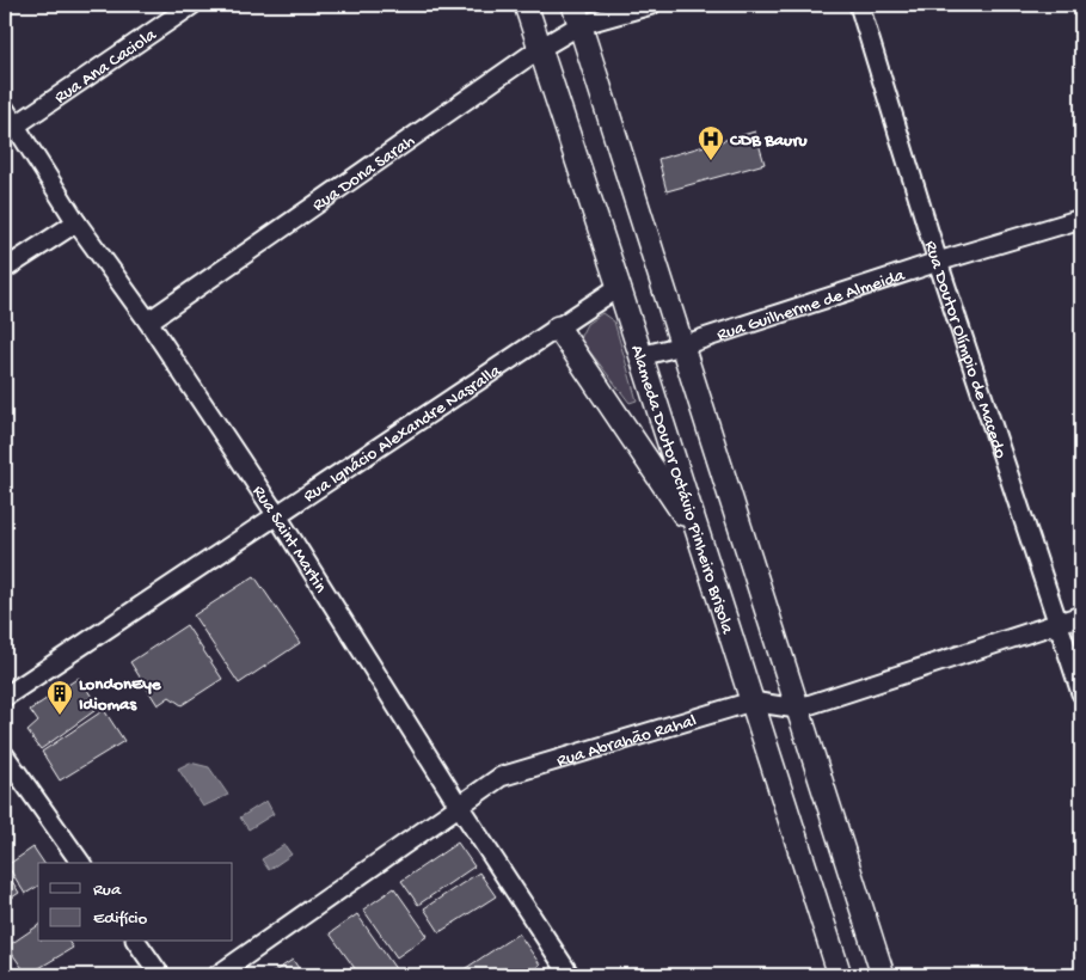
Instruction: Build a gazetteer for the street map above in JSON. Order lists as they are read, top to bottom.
{
  "streets": {
    "street": [
      "Rua Ana Caciola",
      "Rua Dona Sarah",
      "Rua Guilherme de Almeida",
      "Rua Doutor Olímpio de Macedo",
      "Rua Ignácio Alexandre Nasralla",
      "Alameda Doutor Octávio Pinheiro Brisola",
      "Rua Saint Martin",
      "Rua Abrahão Rahal"
    ]
  },
  "crossings": [
    ["Rua Ana Caciola", "Rua Saint Martin"],
    ["Rua Dona Sarah", "Alameda Doutor Octávio Pinheiro Brisola"],
    ["Rua Dona Sarah", "Rua Saint Martin"],
    ["Rua Guilherme de Almeida", "Rua Doutor Olímpio de Macedo"],
    ["Rua Guilherme de Almeida", "Alameda Doutor Octávio Pinheiro Brisola"],
    ["Rua Doutor Olímpio de Macedo", "Rua Abrahão Rahal"],
    ["Rua Ignácio Alexandre Nasralla", "Alameda Doutor Octávio Pinheiro Brisola"],
    ["Rua Ignácio Alexandre Nasralla", "Rua Saint Martin"],
    ["Alameda Doutor Octávio Pinheiro Brisola", "Rua Abrahão Rahal"],
    ["Rua Saint Martin", "Rua Abrahão Rahal"]
  ],
  "places": {
    "hospital": ["CDB Bauru"],
    "building": ["LondonEye Idiomas"]
  },
  "legend": ["Rua", "Edifício"]
}
